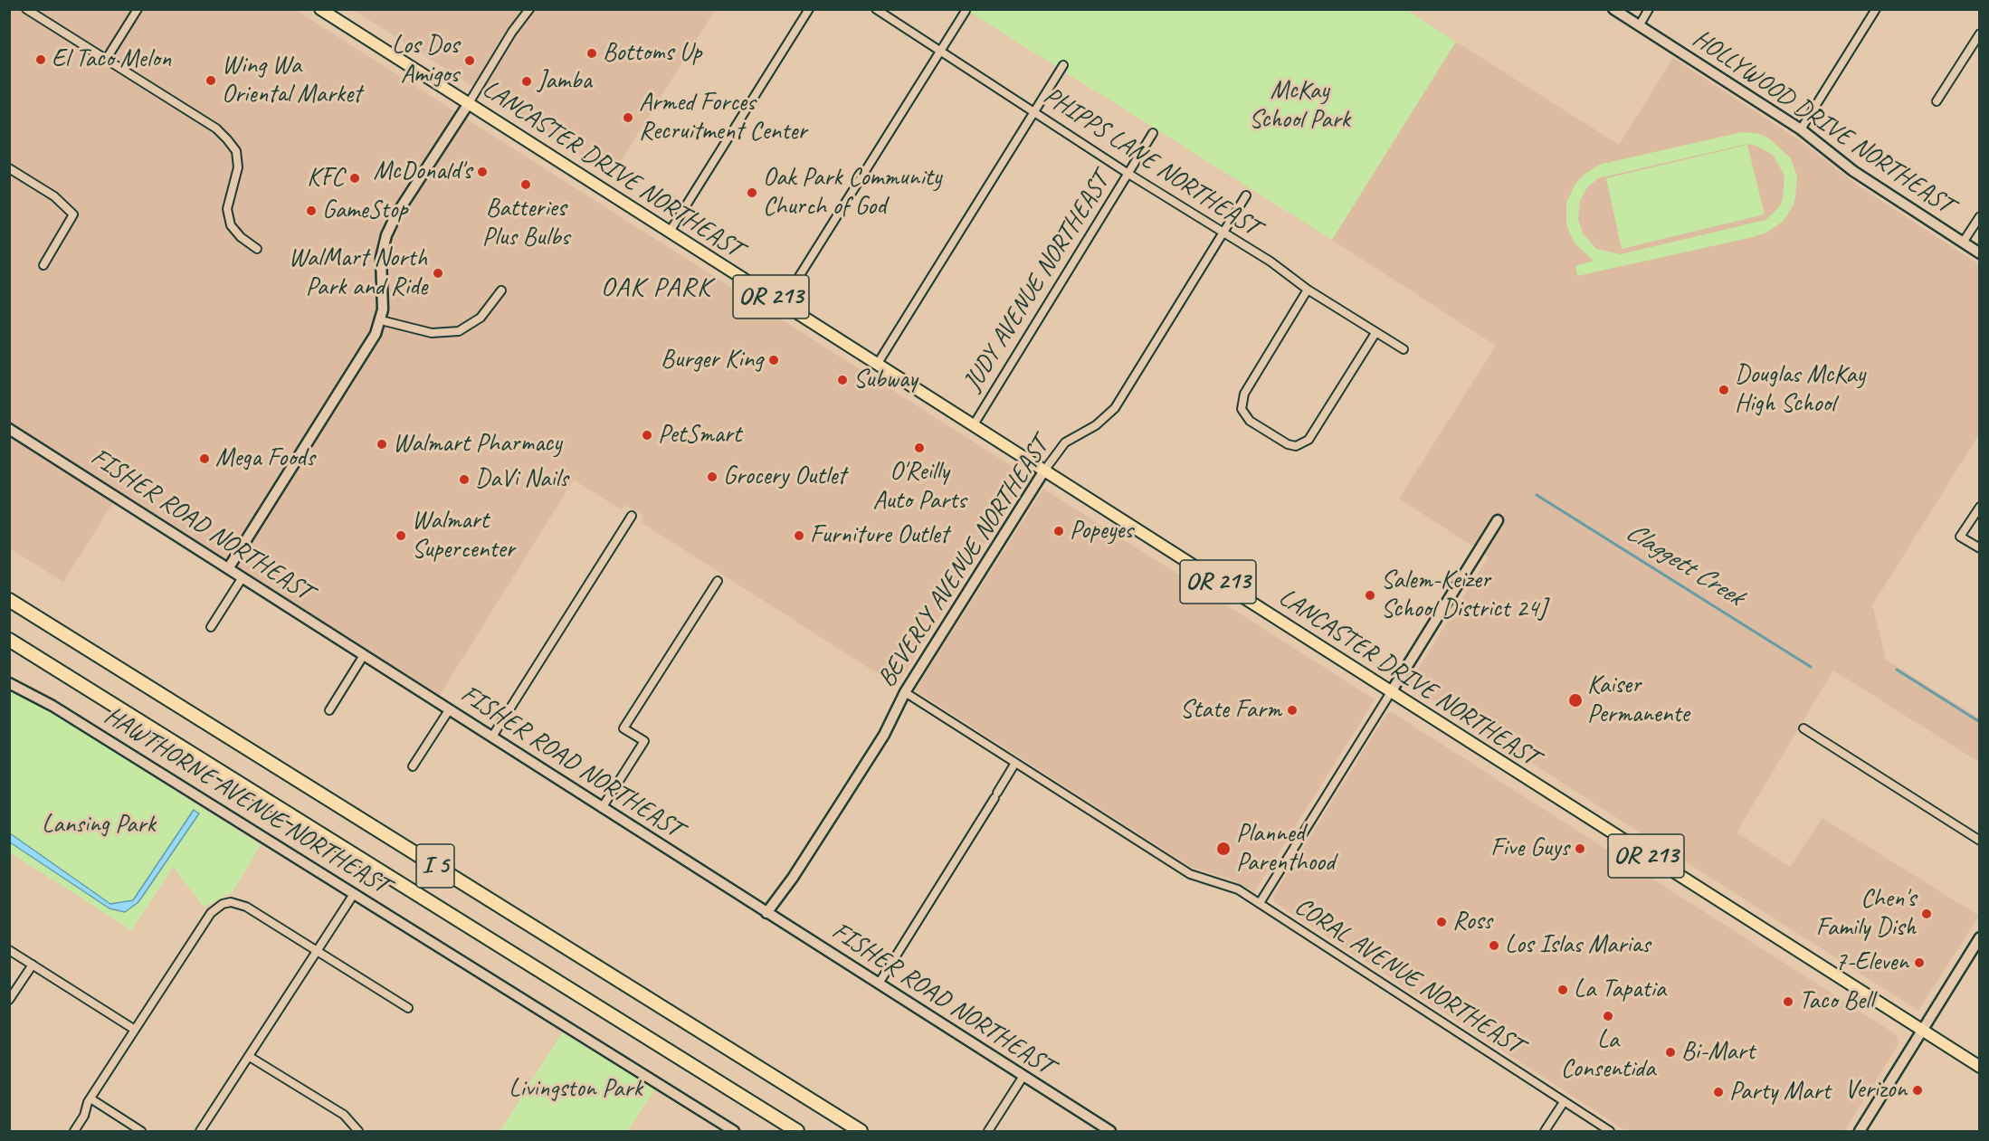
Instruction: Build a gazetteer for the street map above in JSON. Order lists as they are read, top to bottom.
{
  "streets": {
    "highway": ["I 5"],
    "main road": ["LANCASTER DRIVE NORTHEAST", "OR 213"],
    "street": [
      "HOLLYWOOD DRIVE NORTHEAST",
      "PHIPPS LANE NORTHEAST",
      "JUDY AVENUE NORTHEAST",
      "FISHER ROAD NORTHEAST",
      "BEVERLY AVENUE NORTHEAST",
      "HAWTHORNE AVENUE NORTHEAST",
      "CORAL AVENUE NORTHEAST"
    ]
  },
  "crossings": [
    ["PHIPPS LANE NORTHEAST", "JUDY AVENUE NORTHEAST"],
    ["PHIPPS LANE NORTHEAST", "BEVERLY AVENUE NORTHEAST"],
    ["LANCASTER DRIVE NORTHEAST", "JUDY AVENUE NORTHEAST"],
    ["LANCASTER DRIVE NORTHEAST", "BEVERLY AVENUE NORTHEAST"],
    ["FISHER ROAD NORTHEAST", "BEVERLY AVENUE NORTHEAST"],
    ["BEVERLY AVENUE NORTHEAST", "CORAL AVENUE NORTHEAST"]
  ],
  "districts": ["OAK PARK"],
  "water": ["Claggett Creek"],
  "parks": ["McKay School Park", "Lansing Park", "Livingston Park"],
  "places": [
    "Bottoms Up",
    "El Taco Melon",
    "Los Dos Amigos",
    "Wing Wa Oriental Market",
    "Jamba",
    "Armed Forces Recruitment Center",
    "McDonald's",
    "KFC",
    "Batteries Plus Bulbs",
    "Oak Park Community Church of God",
    "GameStop",
    "WalMart North Park and Ride",
    "Burger King",
    "Subway",
    "Douglas McKay High School",
    "PetSmart",
    "Walmart Pharmacy",
    "O'Reilly Auto Parts",
    "Mega Foods",
    "Grocery Outlet",
    "DaVi Nails",
    "Popeyes",
    "Walmart Supercenter",
    "Furniture Outlet",
    "Salem-Keizer School District 24J",
    "Kaiser Permanente",
    "State Farm",
    "Planned Parenthood",
    "Five Guys",
    "Chen's Family Dish",
    "Ross",
    "Los Islas Marias",
    "7-Eleven",
    "La Tapatia",
    "Taco Bell",
    "La Consentida",
    "Bi-Mart",
    "Verizon",
    "Party Mart"
  ]
}
